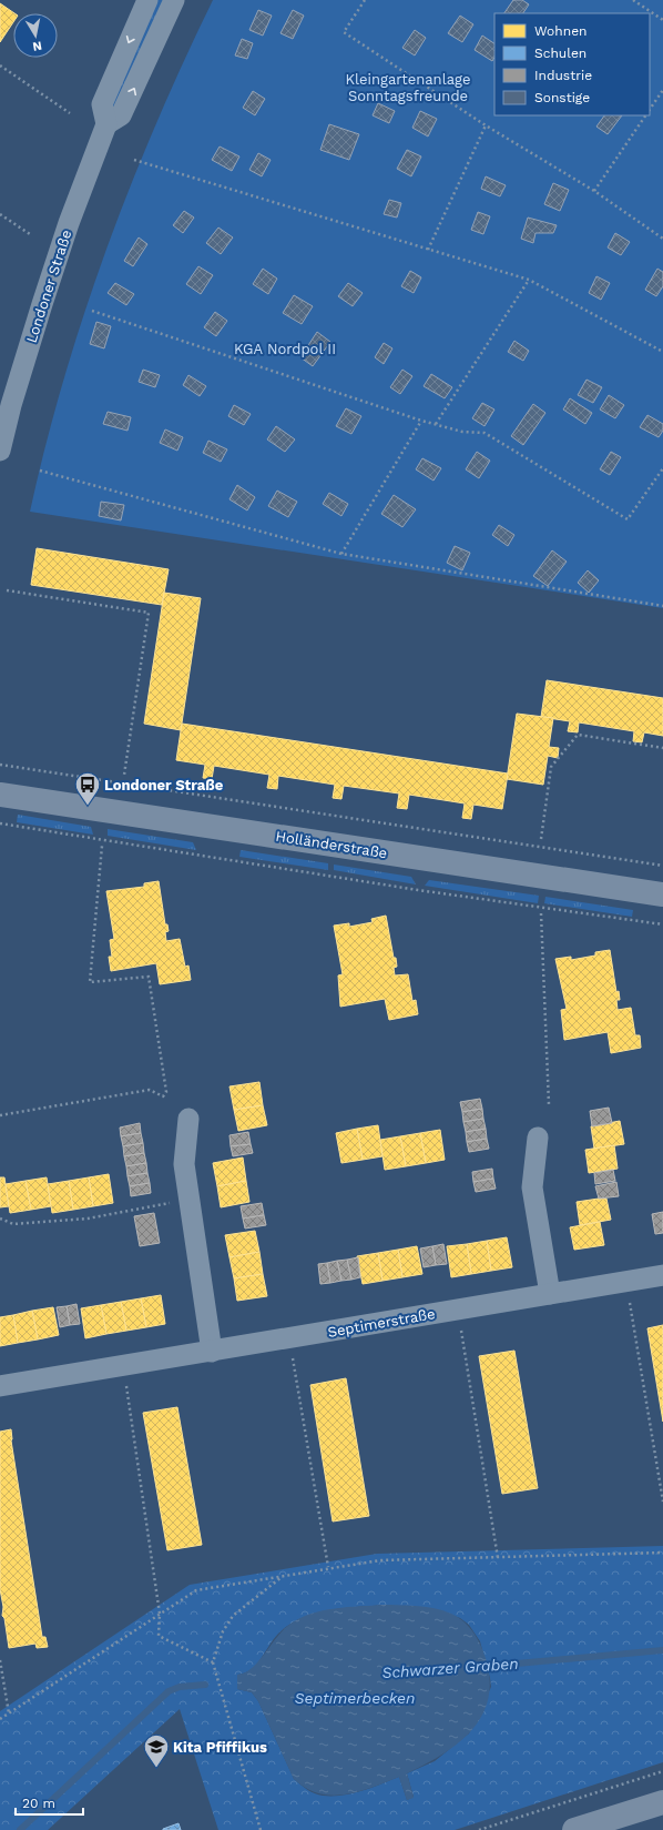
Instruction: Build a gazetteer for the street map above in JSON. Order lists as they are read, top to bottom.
{
  "streets": {
    "street": ["Londoner Straße", "Holländerstraße", "Septimerstraße"]
  },
  "water": ["Schwarzer Graben", "Septimerbecken"],
  "parks": ["Kleingartenanlage Sonntagsfreunde", "KGA Nordpol II"],
  "places": {
    "bus stop": ["Londoner Straße"],
    "school or university": ["Kita Pfiffikus"]
  },
  "legend": [
    "Wohnen",
    "Schulen",
    "Industrie",
    "Sonstige"
  ],
  "scale_bar": "20 m",
  "north": "bottom"
}
